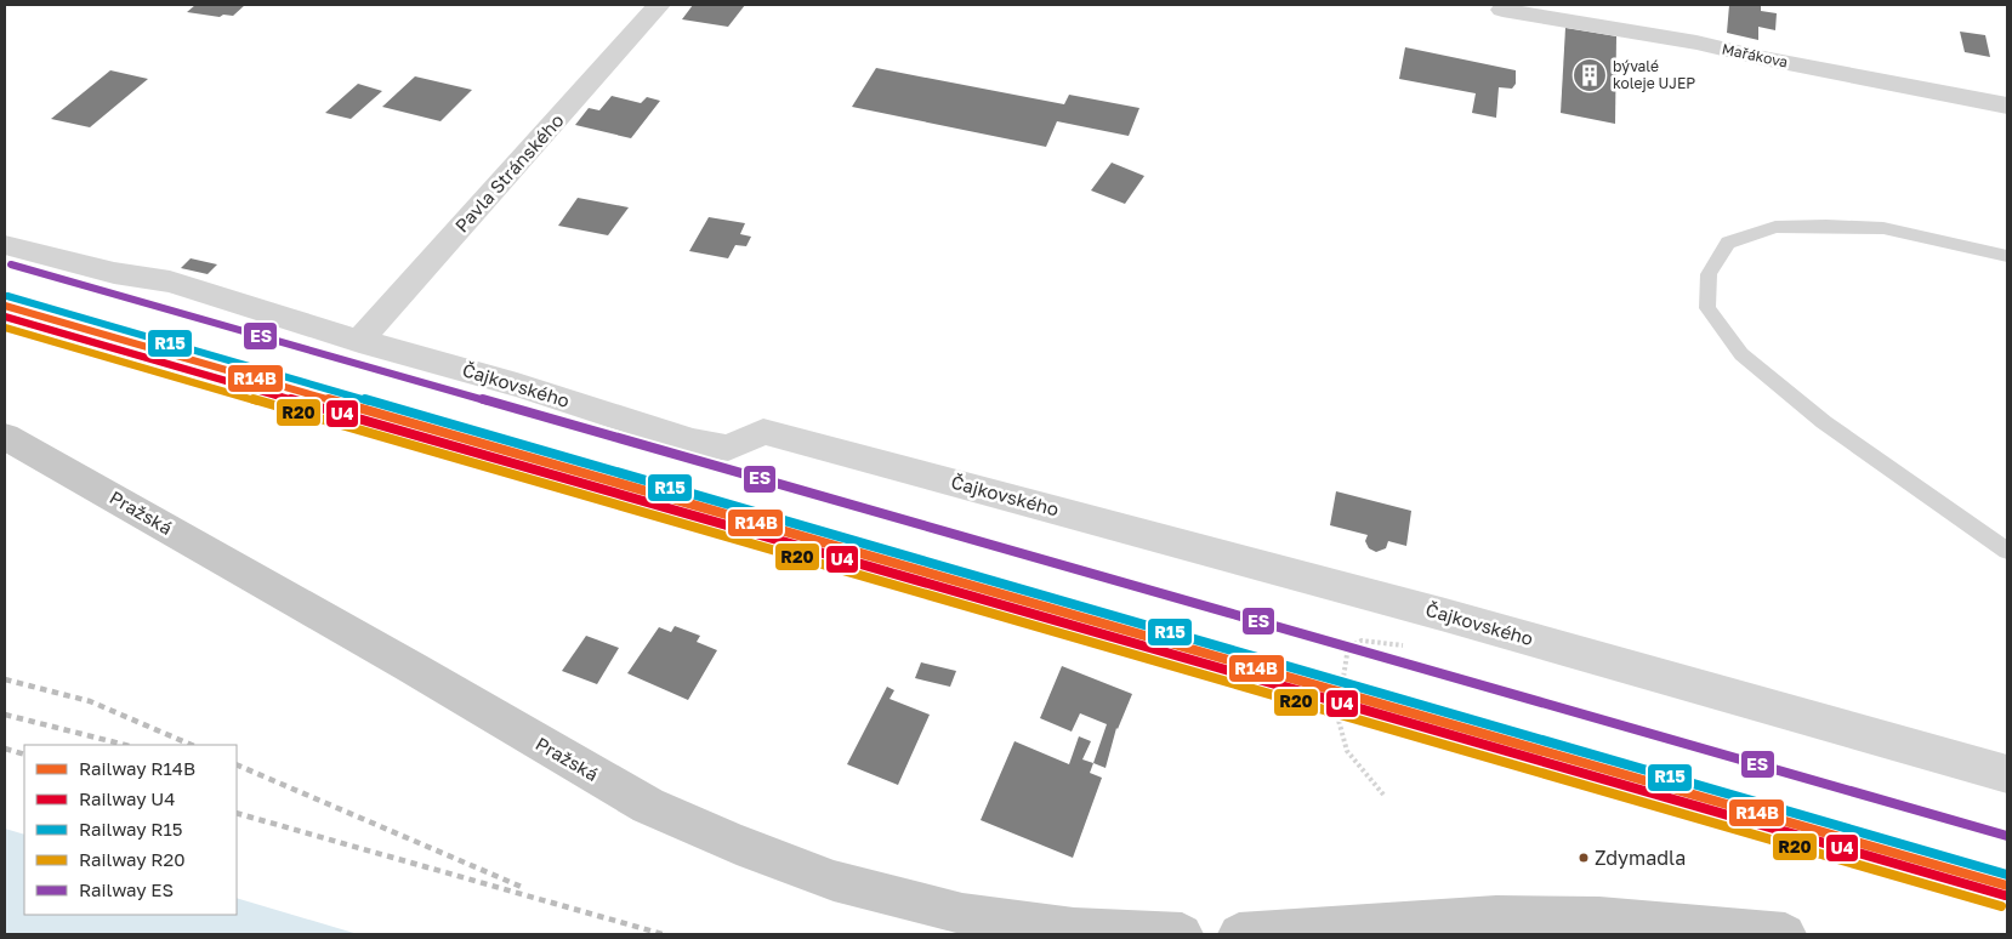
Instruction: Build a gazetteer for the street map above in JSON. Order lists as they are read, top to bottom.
{
  "streets": {
    "main road": ["Pražská"],
    "street": ["Mařákova", "Pavla Stránského", "Čajkovského"]
  },
  "crossings": [
    ["Pavla Stránského", "Čajkovského"]
  ],
  "places": {
    "building": ["bývalé koleje UJEP"],
    "other": ["Zdymadla"]
  },
  "lines": [
    "rail line ES",
    "rail line R15",
    "rail line R14B",
    "rail line U4",
    "rail line R20"
  ],
  "legend": [
    "Railway R14B",
    "Railway U4",
    "Railway R15",
    "Railway R20",
    "Railway ES"
  ]
}
